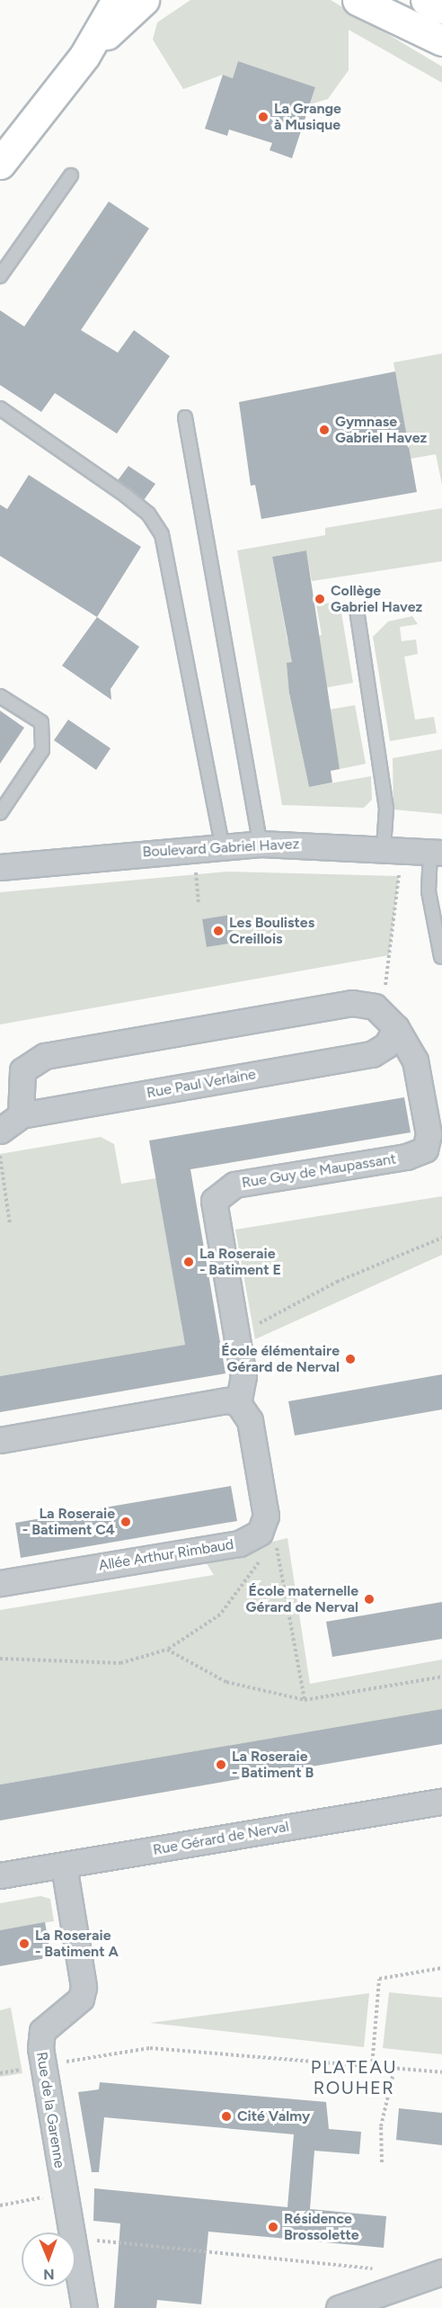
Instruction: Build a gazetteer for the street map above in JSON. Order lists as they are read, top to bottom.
{
  "streets": {
    "street": [
      "Boulevard Gabriel Havez",
      "Rue Paul Verlaine",
      "Rue Guy de Maupassant",
      "Allée Arthur Rimbaud",
      "Rue Gérard de Nerval",
      "Rue de la Garenne"
    ]
  },
  "crossings": [
    ["Rue Paul Verlaine", "Rue Guy de Maupassant"],
    ["Rue Gérard de Nerval", "Rue de la Garenne"]
  ],
  "districts": ["PLATEAU ROUHER"],
  "places": [
    "La Grange à Musique",
    "Gymnase Gabriel Havez",
    "Collège Gabriel Havez",
    "Les Boulistes Creillois",
    "La Roseraie - Batiment E",
    "École élémentaire Gérard de Nerval",
    "La Roseraie - Batiment C4",
    "École maternelle Gérard de Nerval",
    "La Roseraie - Batiment B",
    "La Roseraie - Batiment A",
    "Cité Valmy",
    "Résidence Brossolette"
  ],
  "north": "bottom"
}
